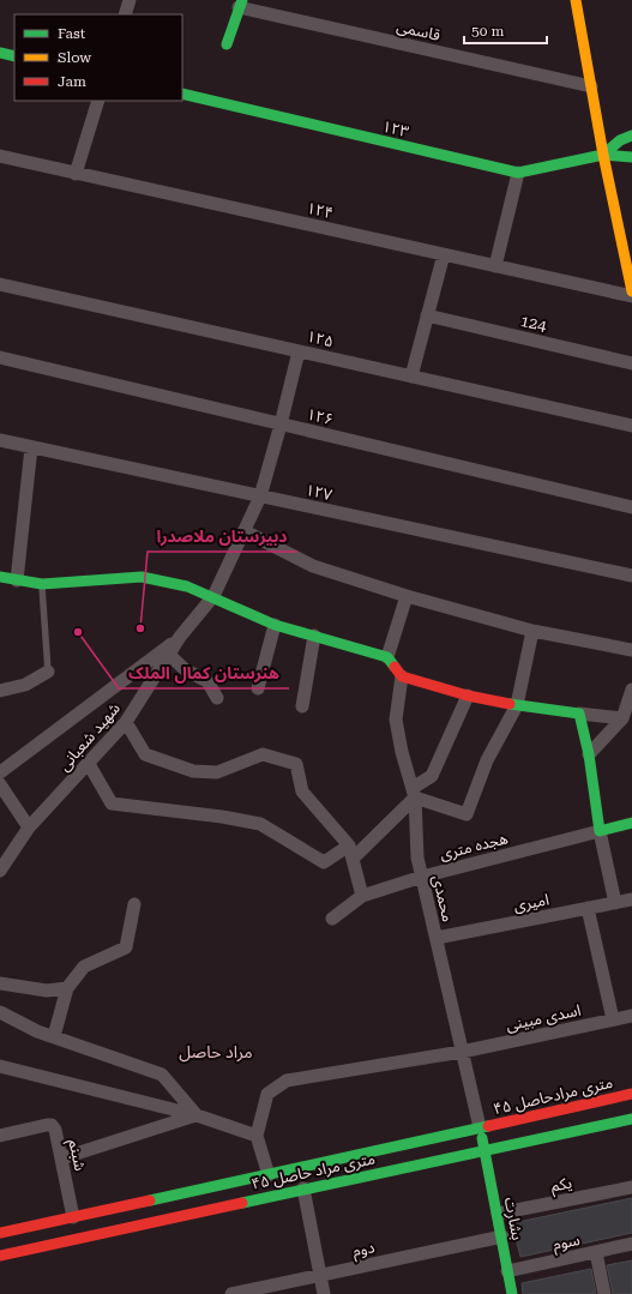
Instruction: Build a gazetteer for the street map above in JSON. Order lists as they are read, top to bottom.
{
  "streets": {
    "street": [
      "قاسمی",
      "۱۲۳",
      "۱۲۴",
      "124",
      "۱۲۵",
      "۱۲۶",
      "۱۲۷",
      "شهید شعبانی",
      "هجده متری",
      "محمدی",
      "امیری",
      "اسدی مبینی",
      "۴۵ متری مرادحاصل",
      "شبنم",
      "۴۵ متری مراد حاصل",
      "یکم",
      "بشارت",
      "سوم",
      "دوم"
    ]
  },
  "crossings": [
    ["۱۲۵", "شهید شعبانی"],
    ["۱۲۶", "شهید شعبانی"],
    ["۱۲۷", "شهید شعبانی"],
    ["هجده متری", "محمدی"],
    ["محمدی", "امیری"],
    ["محمدی", "اسدی مبینی"],
    ["محمدی", "۴۵ متری مرادحاصل"],
    ["محمدی", "۴۵ متری مراد حاصل"],
    ["محمدی", "بشارت"],
    ["۴۵ متری مرادحاصل", "۴۵ متری مراد حاصل"],
    ["۴۵ متری مرادحاصل", "بشارت"],
    ["شبنم", "۴۵ متری مراد حاصل"],
    ["۴۵ متری مراد حاصل", "بشارت"],
    ["یکم", "بشارت"],
    ["بشارت", "سوم"],
    ["بشارت", "دوم"]
  ],
  "districts": ["مراد حاصل"],
  "places": ["دبیرستان ملاصدرا", "هنرستان کمال الملک"],
  "legend": ["Fast", "Slow", "Jam"],
  "scale_bar": "50 m"
}
